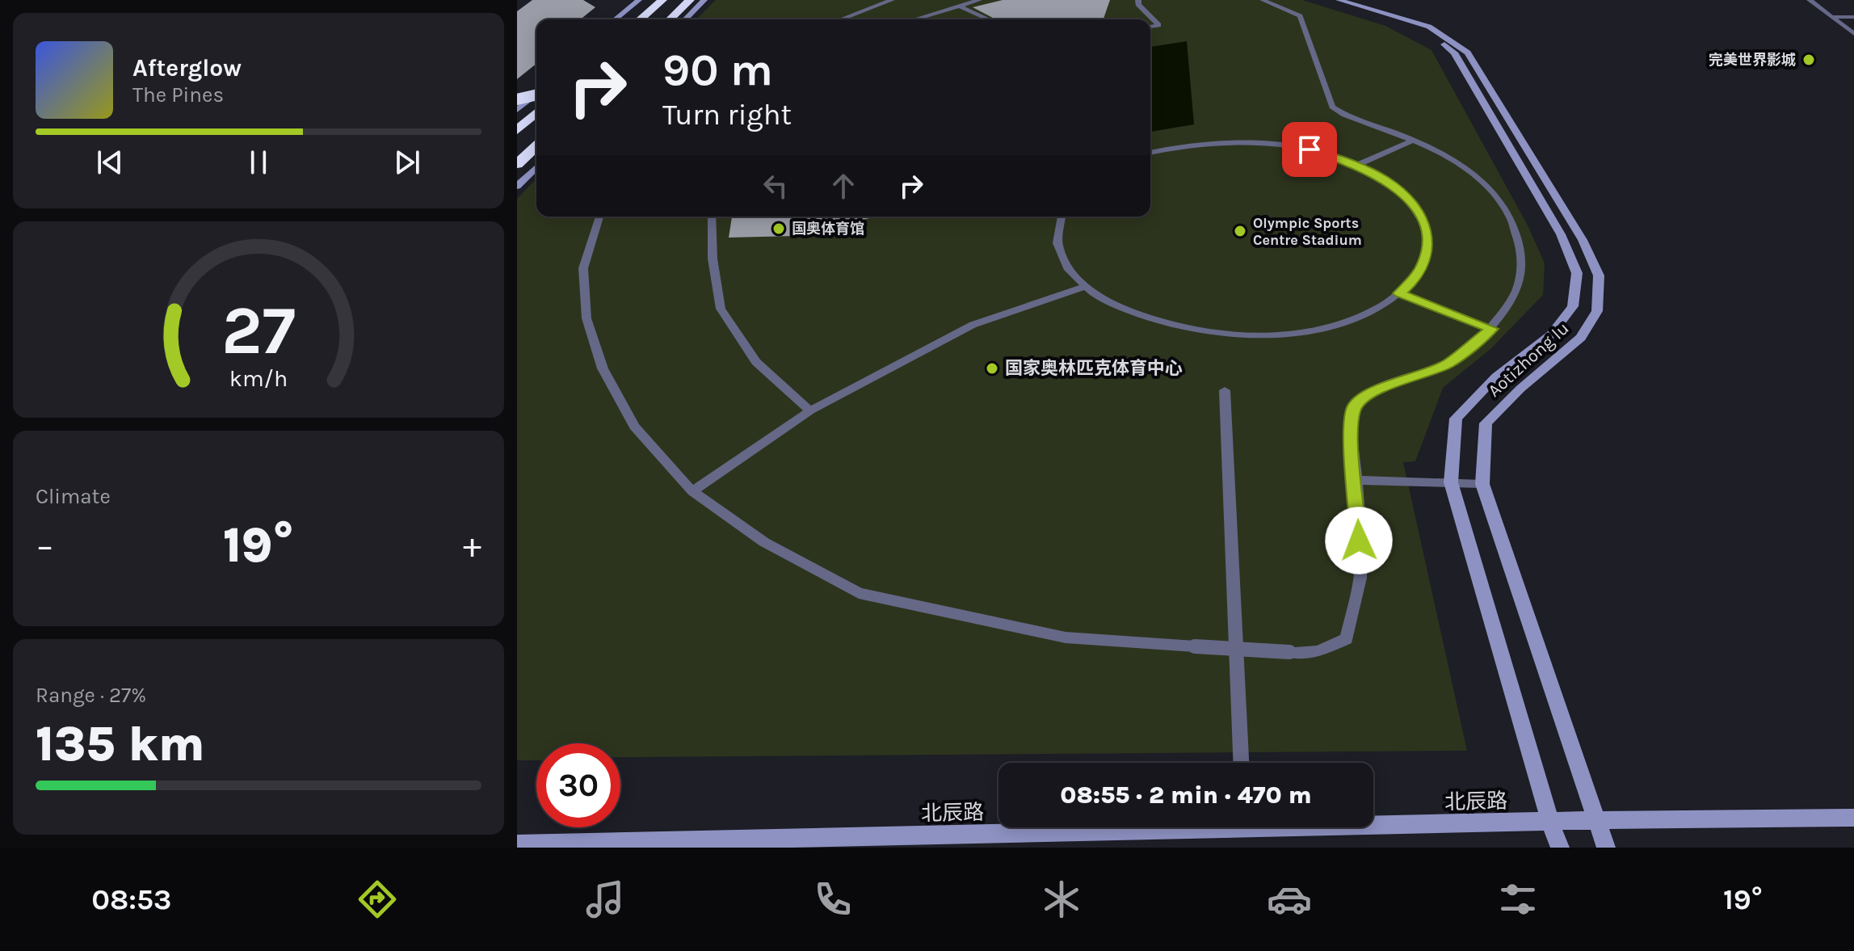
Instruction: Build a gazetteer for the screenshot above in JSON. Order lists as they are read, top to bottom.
{
  "streets": {
    "main road": ["Aotizhong lu", "北辰路"]
  },
  "crossings": [
    ["Aotizhong lu", "北辰路"]
  ],
  "places": [
    "完美世界影城",
    "国奥体育馆",
    "Olympic Sports Centre Stadium",
    "国家奥林匹克体育中心"
  ],
  "page": {
    "turn": ["90 m", "Turn right"],
    "song": ["Afterglow", "The Pines"],
    "tile": [
      "Climate",
      ["Range · 27%", "135 km"]
    ],
    "heat": ["−", "19°", "+"],
    "limit": "30",
    "trip": "08:55 · 2 min · 470 m",
    "tabs": ["08:53", "19°"],
    "gauge": ["27", "km/h"]
  }
}
